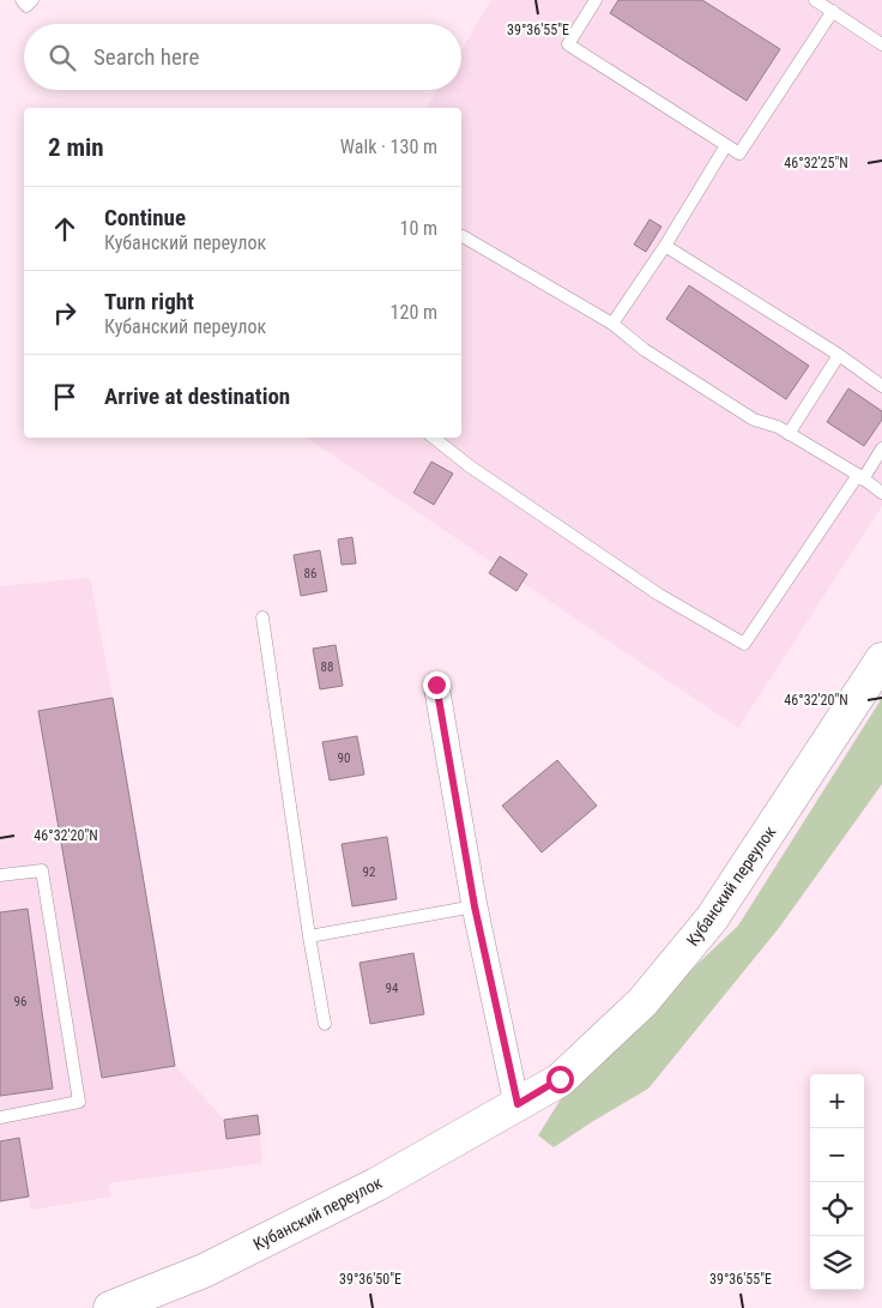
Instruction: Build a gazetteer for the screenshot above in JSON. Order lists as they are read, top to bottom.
{
  "streets": {
    "main road": ["Кубанский переулок"]
  },
  "house_numbers": [
    "86",
    "88",
    "90",
    "92",
    "94",
    "96"
  ],
  "page": {
    "search": "Search here",
    "heading": ["2 min", "Walk · 130 m"],
    "list": [
      ["Continue", "Кубанский переулок", "10 m"],
      ["Turn right", "Кубанский переулок", "120 m"],
      "Arrive at destination"
    ],
    "map_buttons": ["+", "−"]
  },
  "coordinates": [
    "39°36'55\"E",
    "46°32'25\"N",
    "46°32'20\"N",
    "39°36'50\"E"
  ]
}
